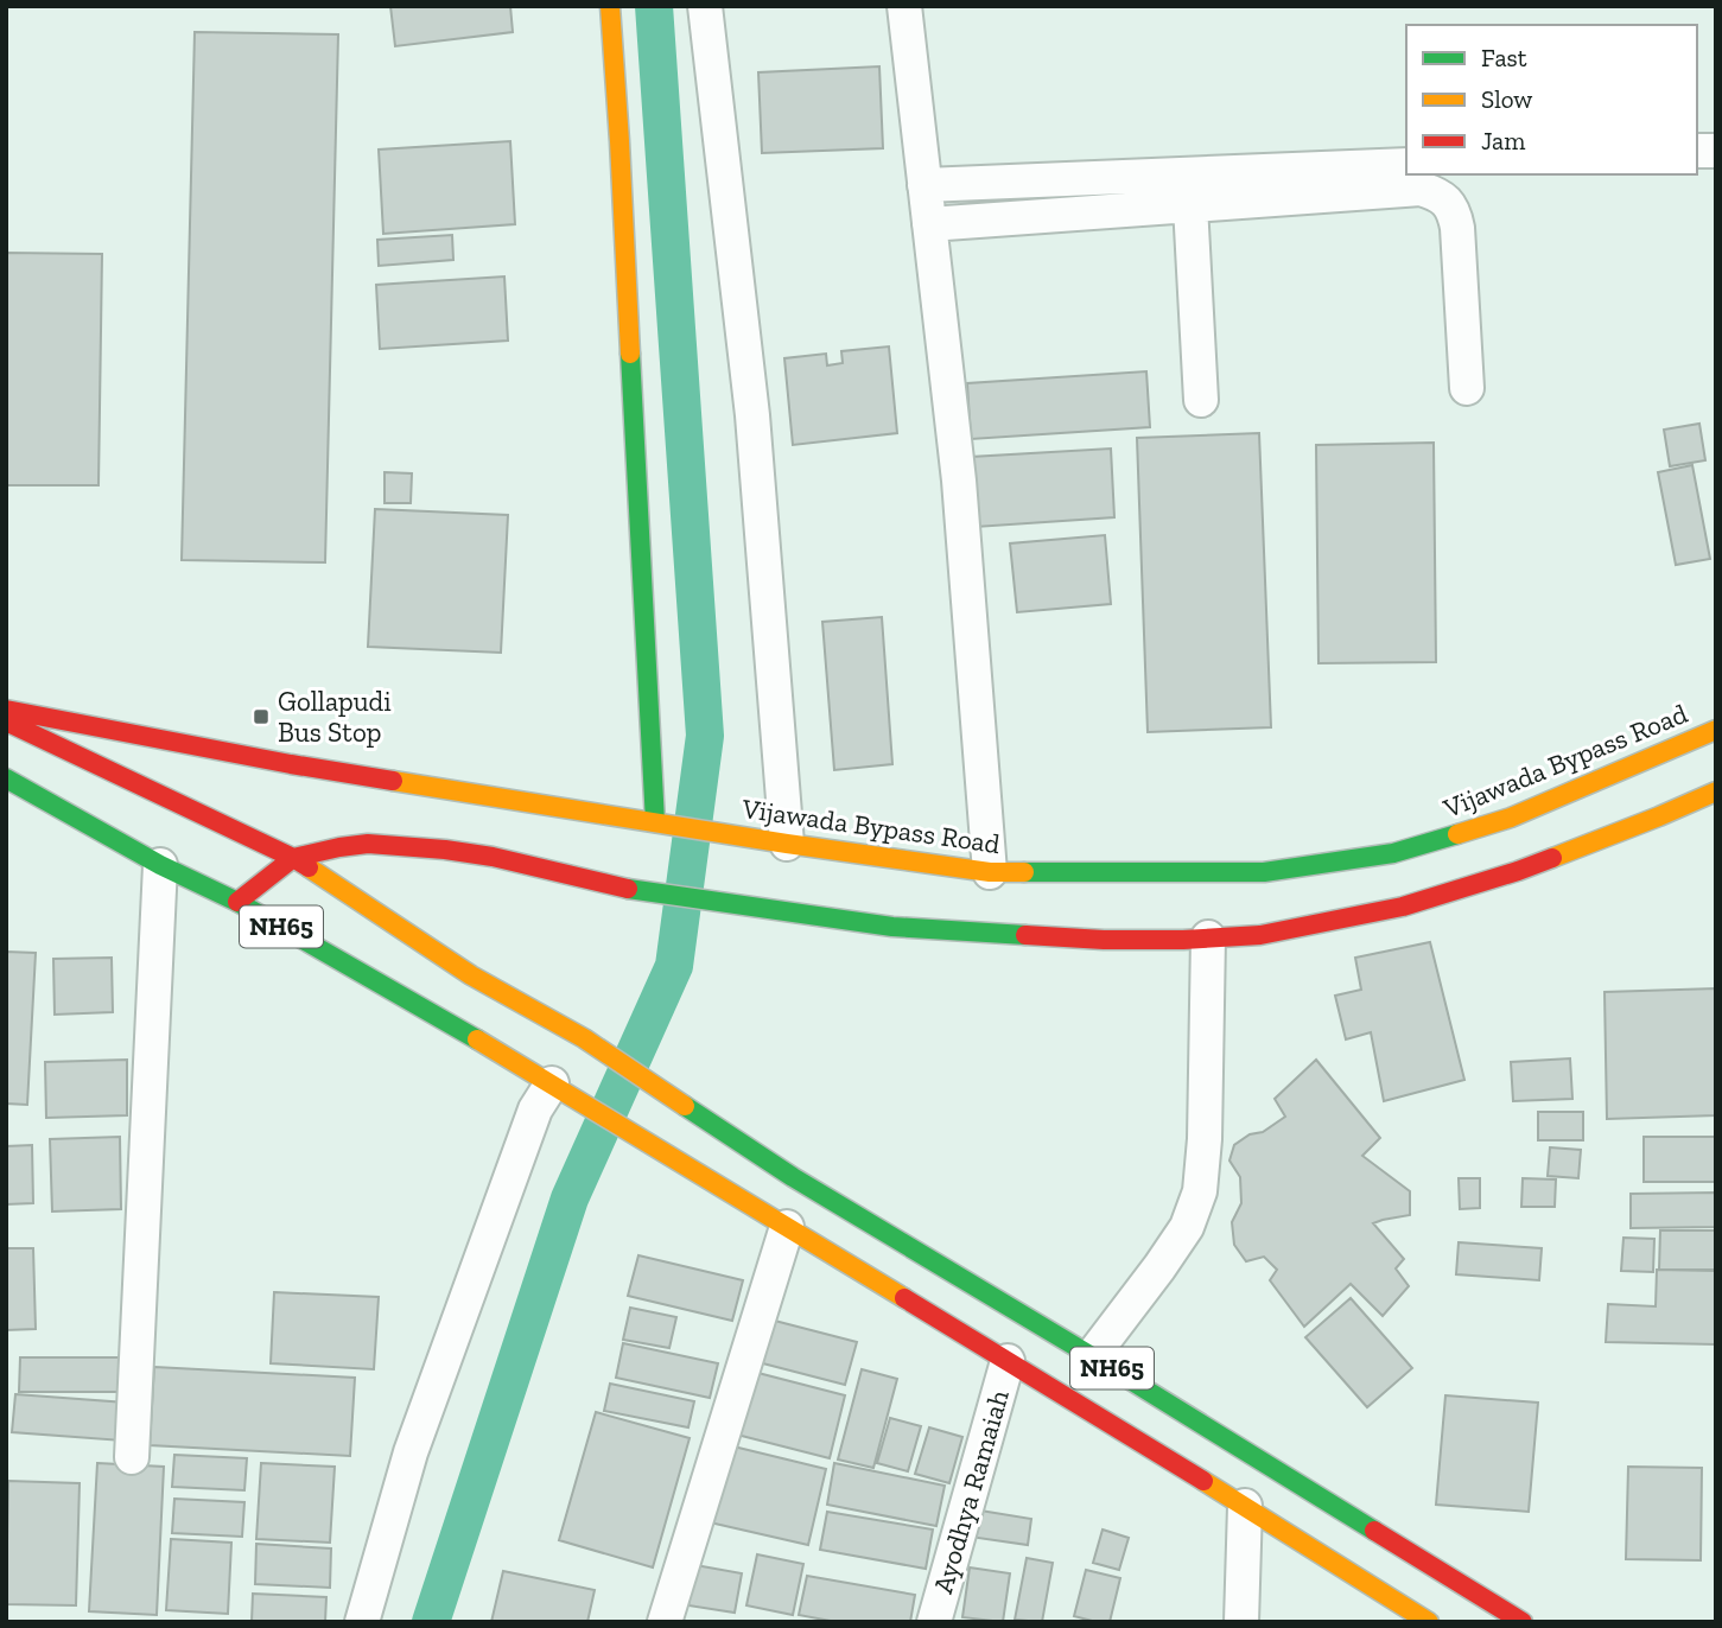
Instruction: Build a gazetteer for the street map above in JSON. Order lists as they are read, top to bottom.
{
  "streets": {
    "main road": ["Vijawada Bypass Road", "NH65"],
    "street": ["Ayodhya Ramaiah"]
  },
  "crossings": [
    ["NH65", "Ayodhya Ramaiah"]
  ],
  "places": {
    "transit": ["Gollapudi Bus Stop"]
  },
  "legend": ["Fast", "Slow", "Jam"]
}
